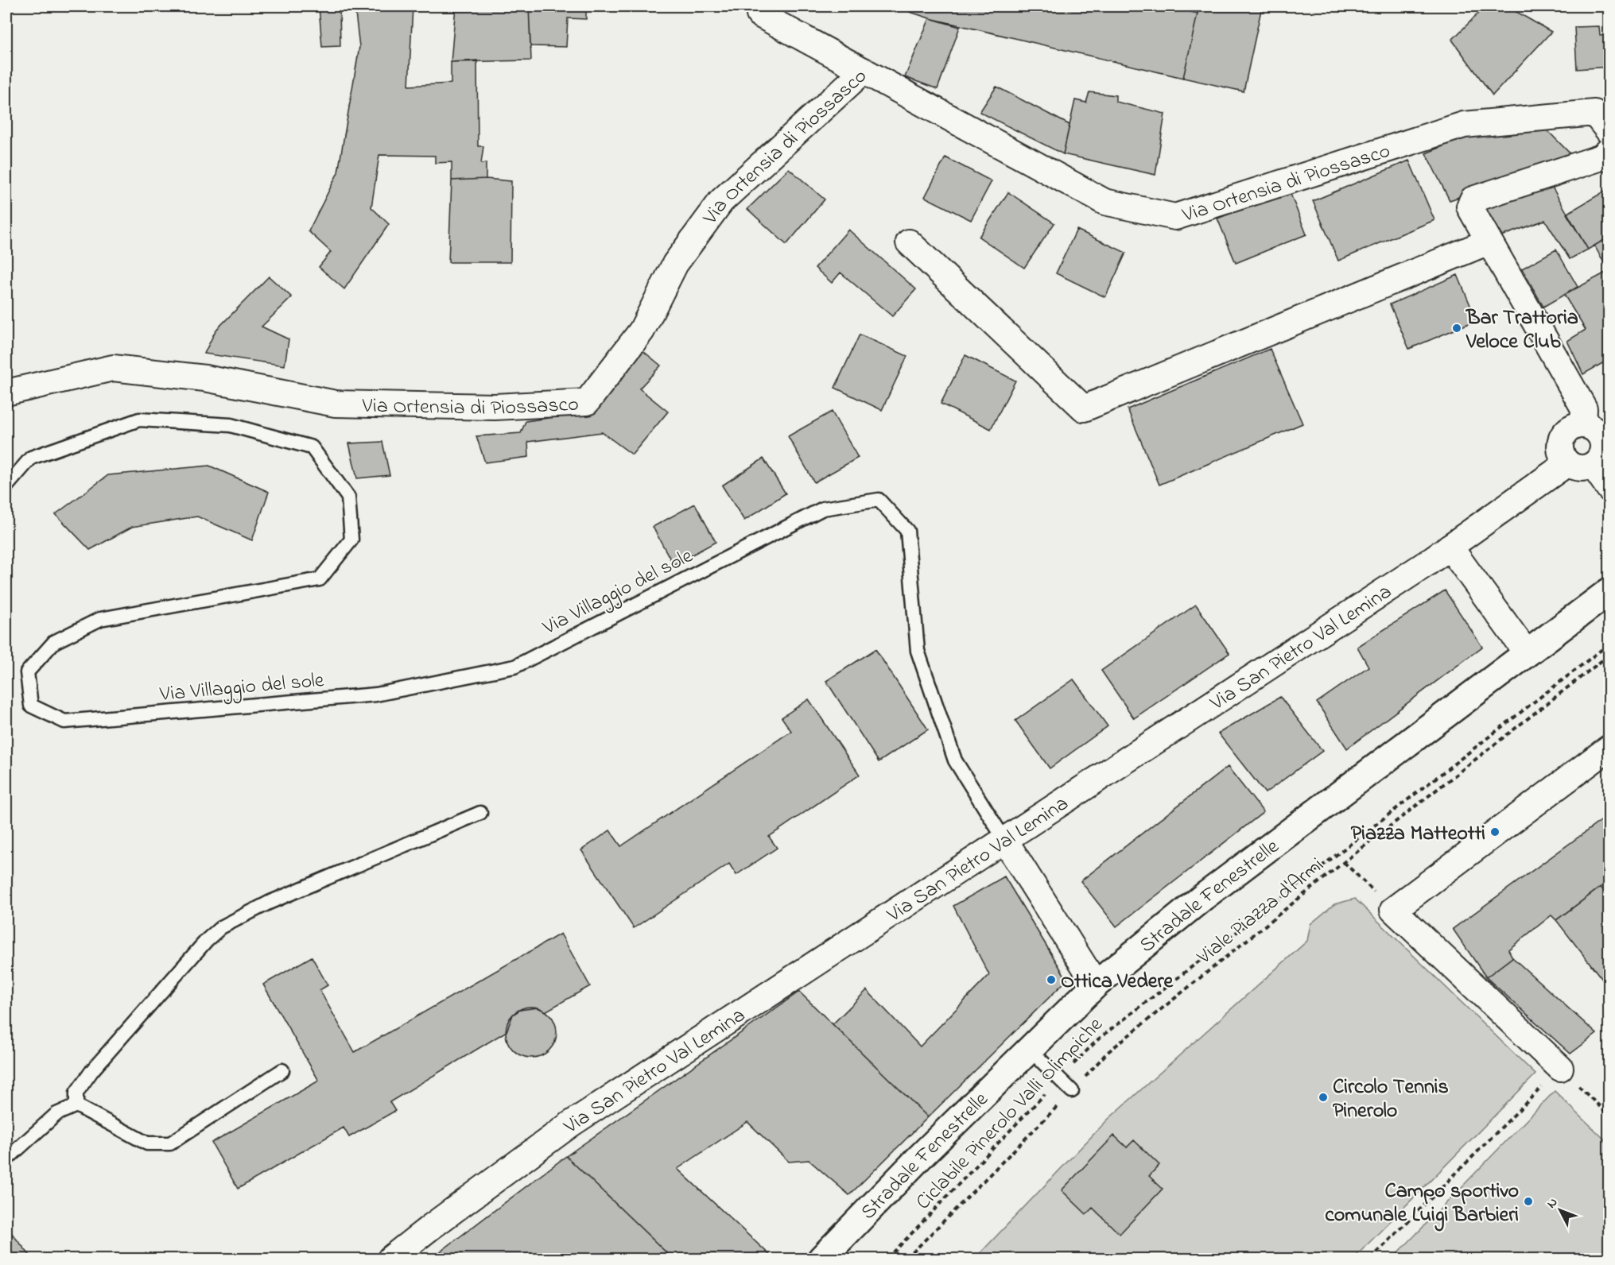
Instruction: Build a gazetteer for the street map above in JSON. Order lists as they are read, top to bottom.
{
  "streets": {
    "main road": ["Stradale Fenestrelle"],
    "street": ["Via Ortensia di Piossasco", "Via San Pietro Val Lemina"],
    "lane": ["Via Villaggio del sole"],
    "path": ["Viale Piazza d'Armi", "Ciclabile Pinerolo Valli Olimpiche"]
  },
  "crossings": [
    ["Via Villaggio del sole", "Via San Pietro Val Lemina"]
  ],
  "places": [
    "Bar Trattoria Veloce Club",
    "Piazza Matteotti",
    "Ottica Vedere",
    "Circolo Tennis Pinerolo",
    "Campo sportivo comunale Luigi Barbieri"
  ],
  "north": "top left"
}
